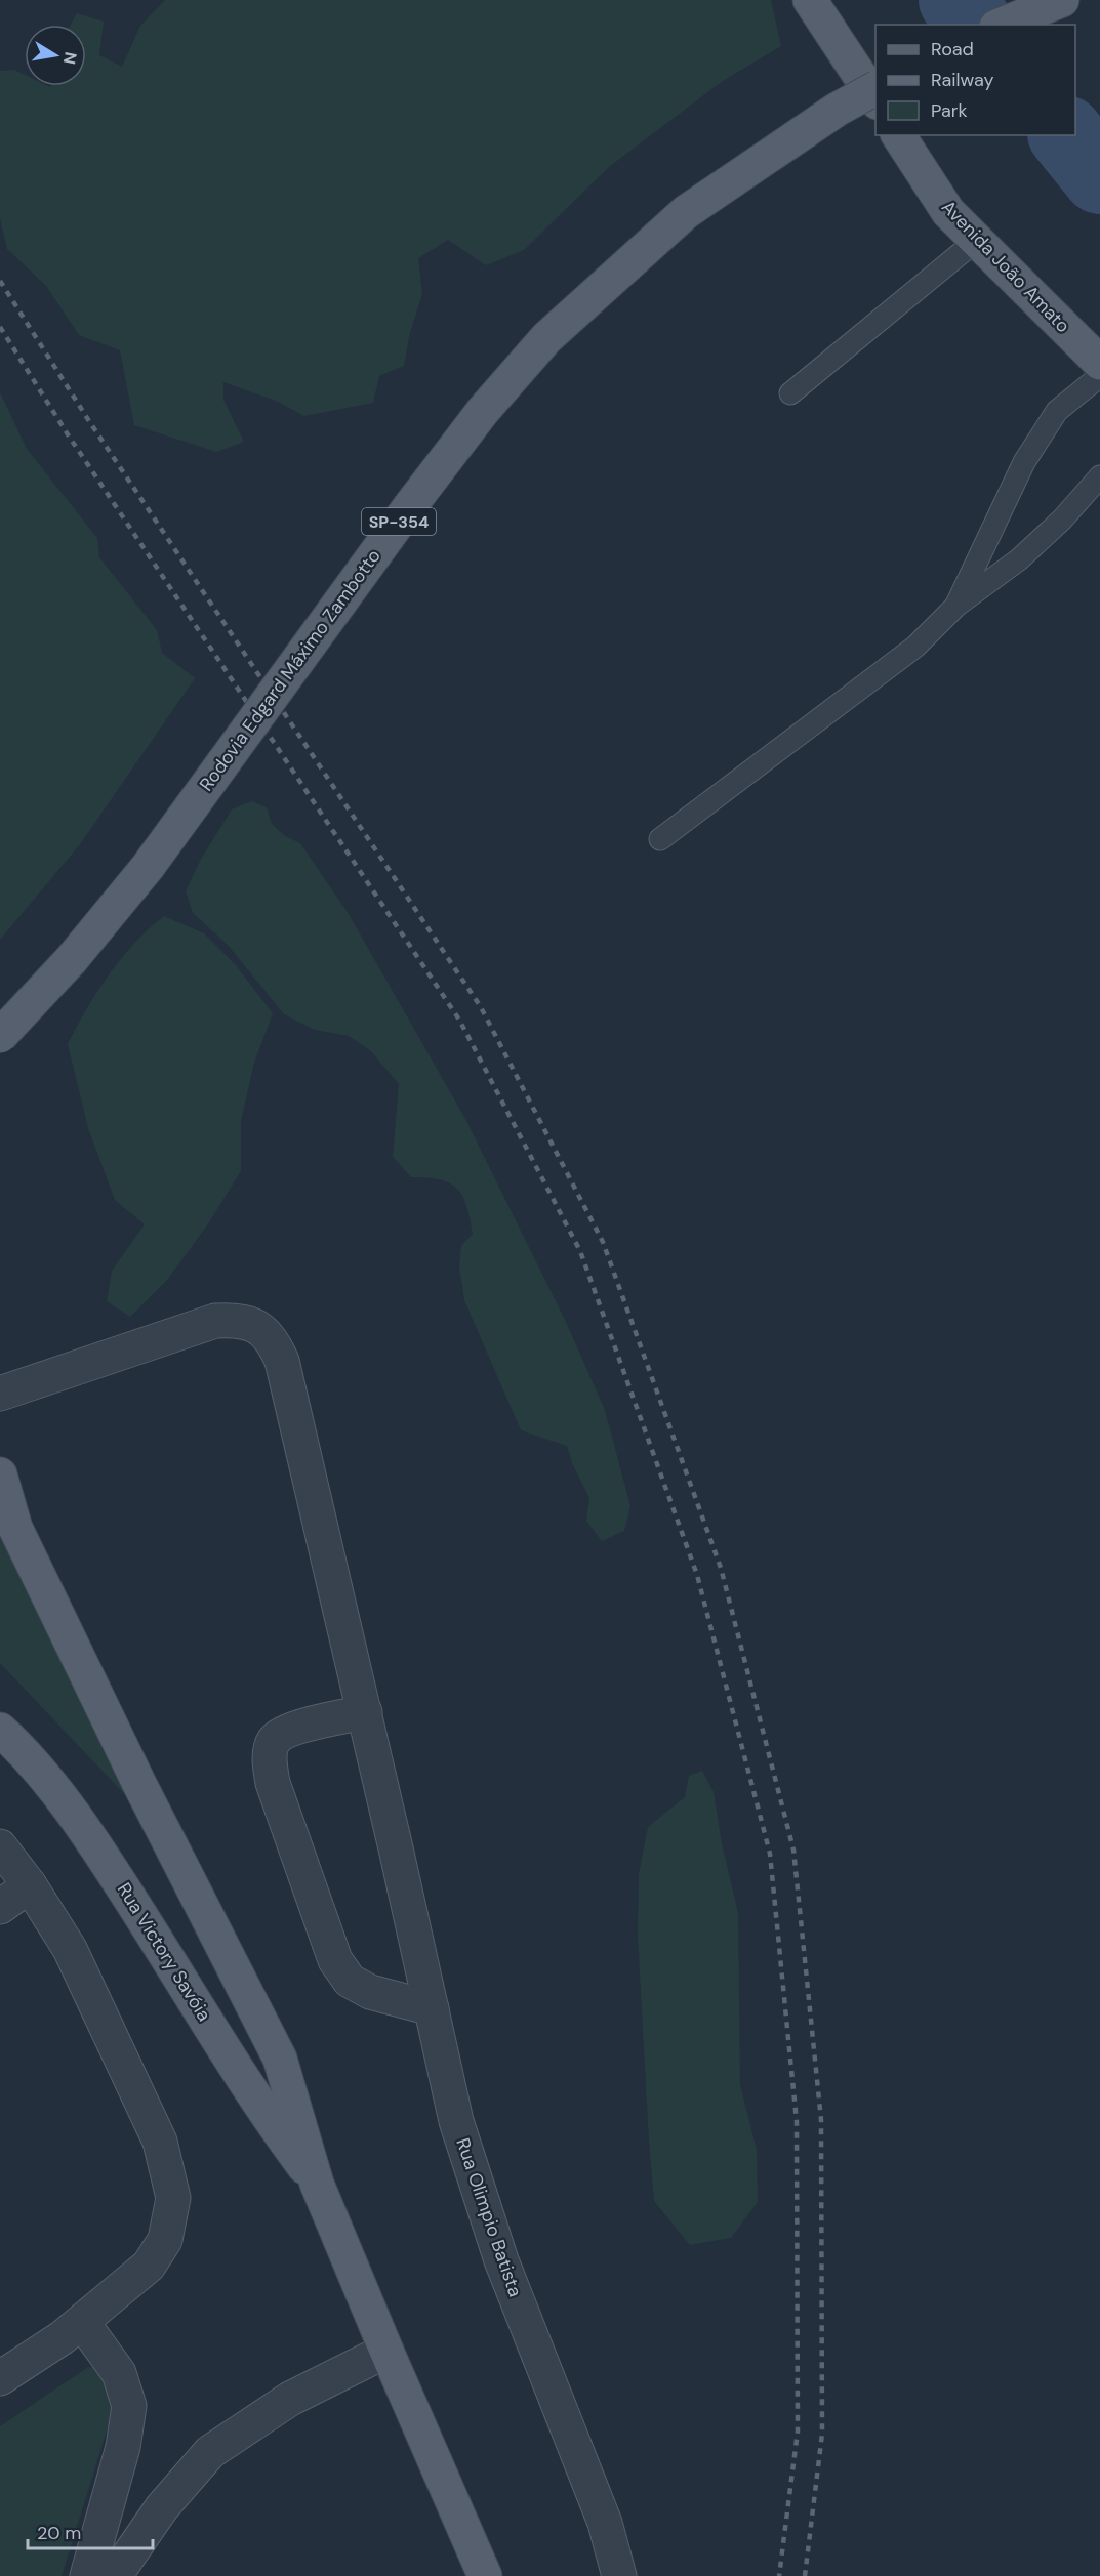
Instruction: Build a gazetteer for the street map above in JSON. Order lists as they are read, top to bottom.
{
  "streets": {
    "main road": [
      "Avenida João Amato",
      "SP-354",
      "Rodovia Edgard Máximo Zambotto",
      "Rua Victory Savóia"
    ],
    "street": ["Rua Olimpio Batista"]
  },
  "legend": ["Road", "Railway", "Park"],
  "scale_bar": "20 m",
  "north": "right"
}
